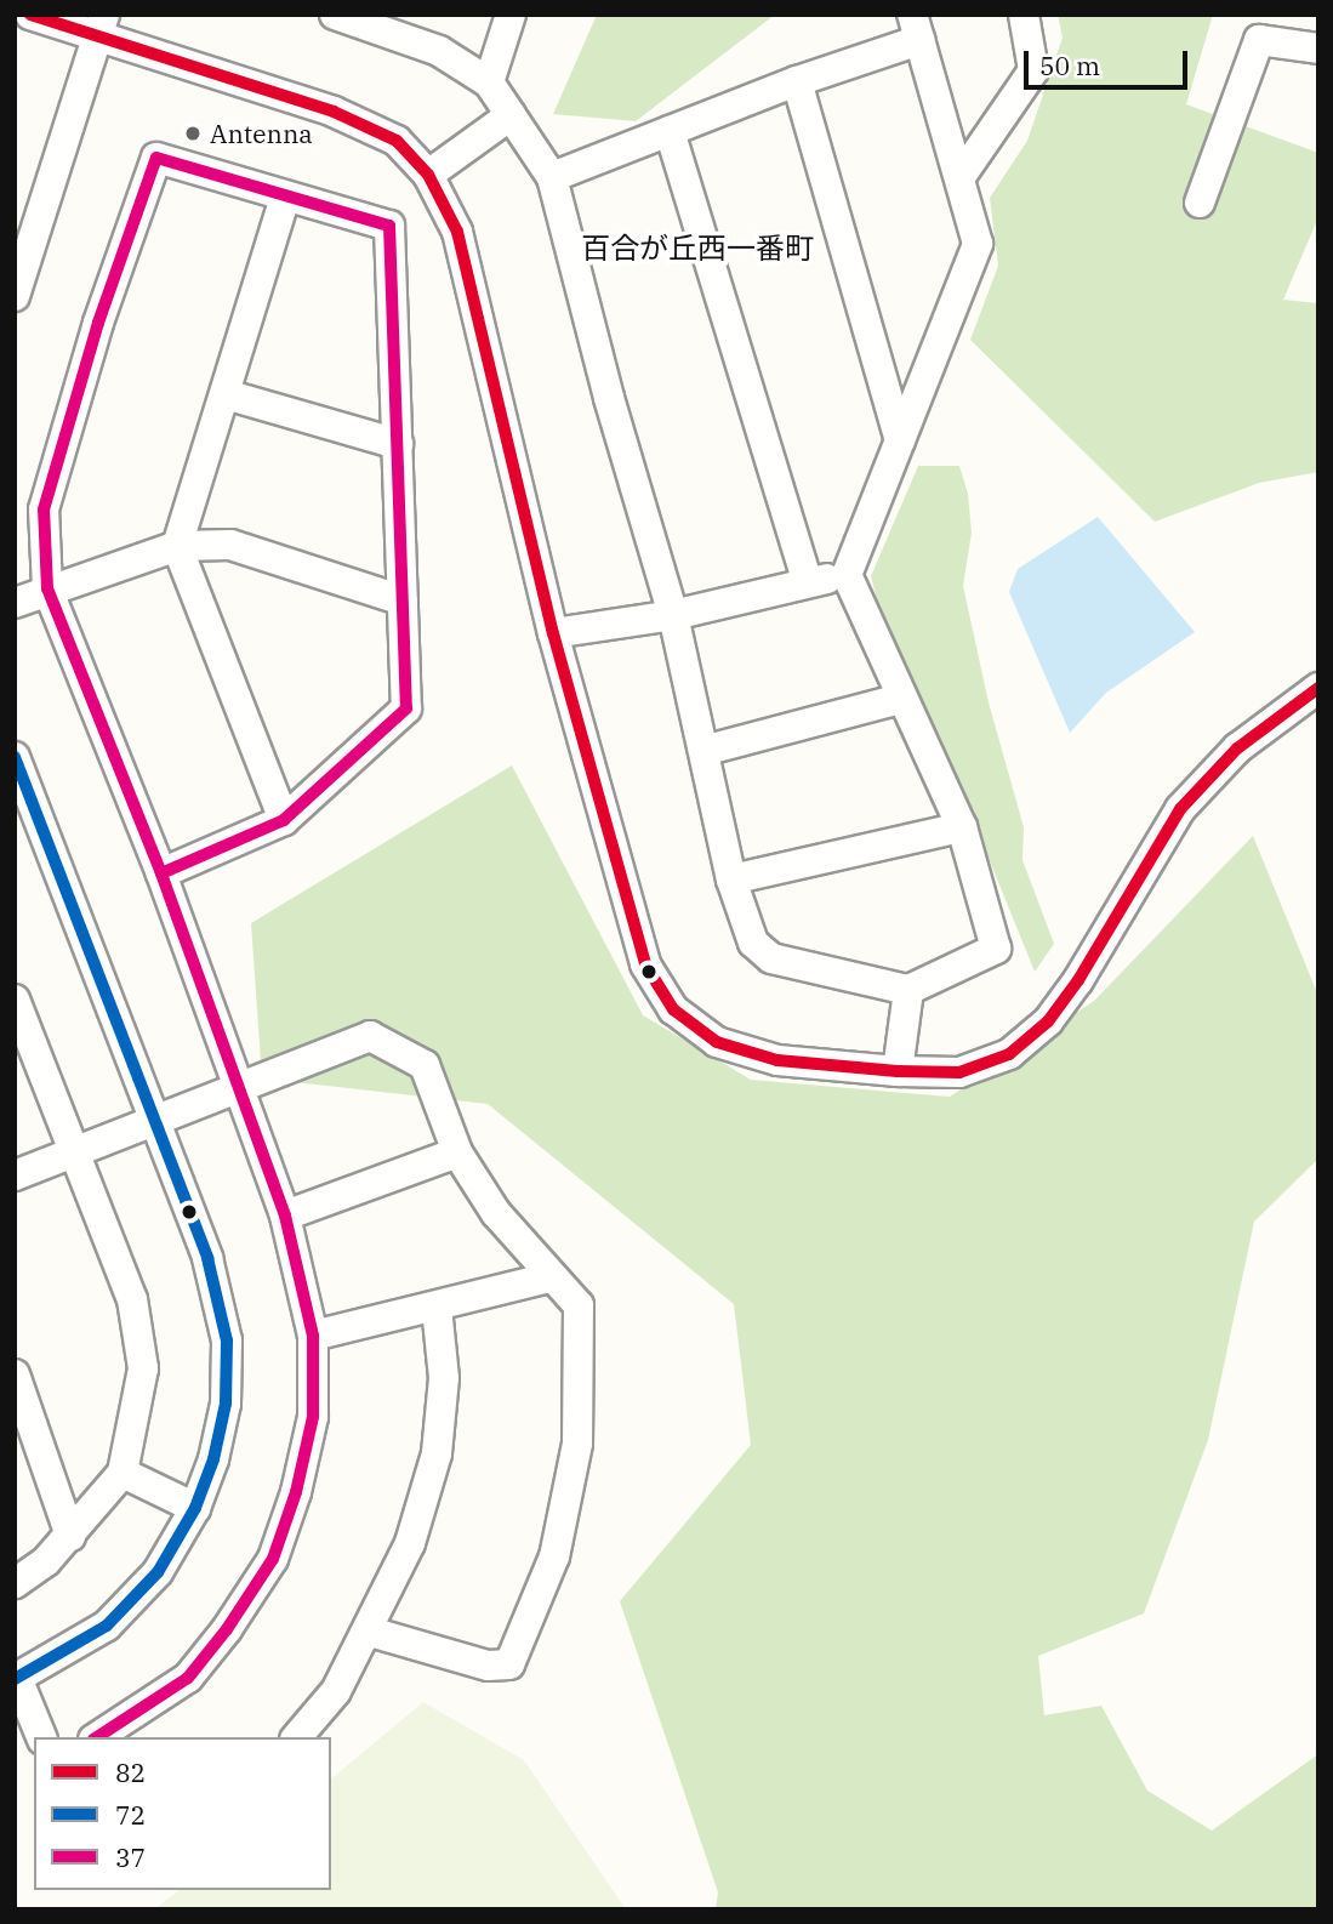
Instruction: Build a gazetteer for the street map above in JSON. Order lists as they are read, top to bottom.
{
  "districts": ["百合が丘西一番町"],
  "places": ["Antenna"],
  "lines": ["transit line 82", "transit line 37", "transit line 72"],
  "legend": ["82", "72", "37"],
  "scale_bar": "50 m"
}
